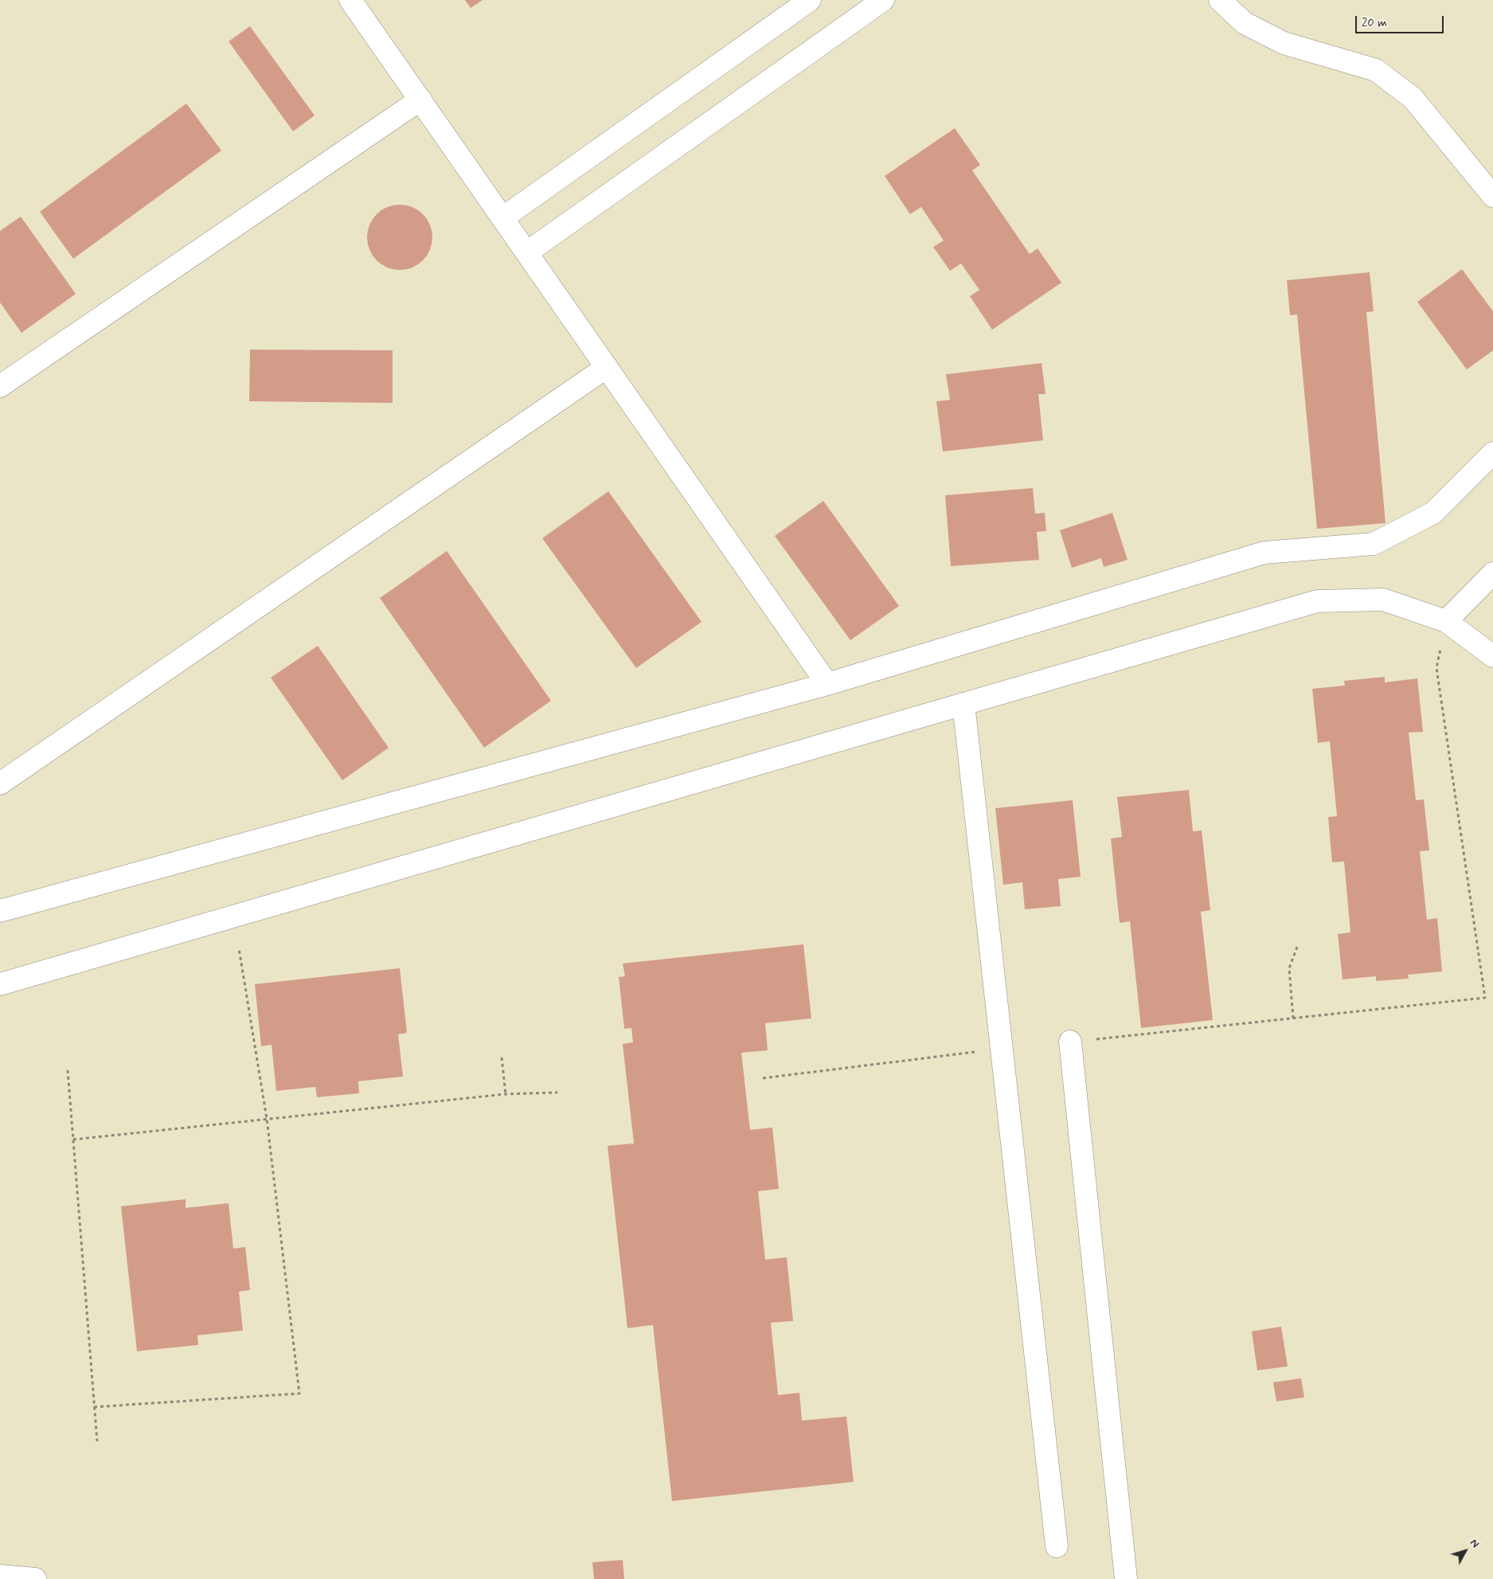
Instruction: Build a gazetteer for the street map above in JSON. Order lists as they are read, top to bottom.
{
  "scale_bar": "20 m",
  "north": "top right"
}
